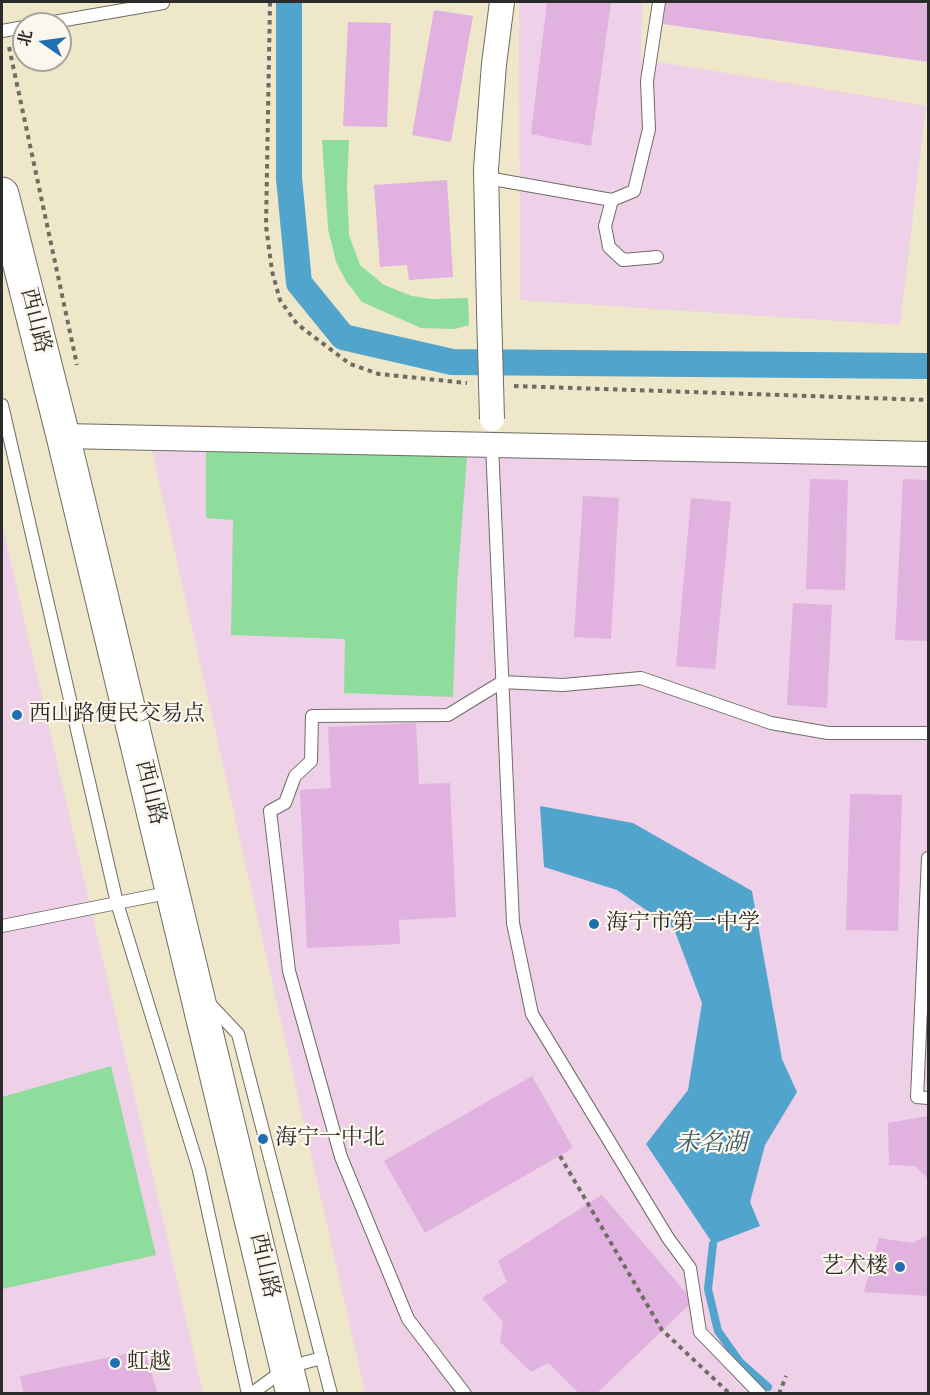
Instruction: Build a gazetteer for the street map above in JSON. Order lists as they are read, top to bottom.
{
  "streets": {
    "main road": ["西山路"]
  },
  "water": ["未名湖"],
  "places": [
    "西山路便民交易点",
    "海宁市第一中学",
    "海宁一中北",
    "艺术楼",
    "虹越"
  ],
  "north": "left"
}
